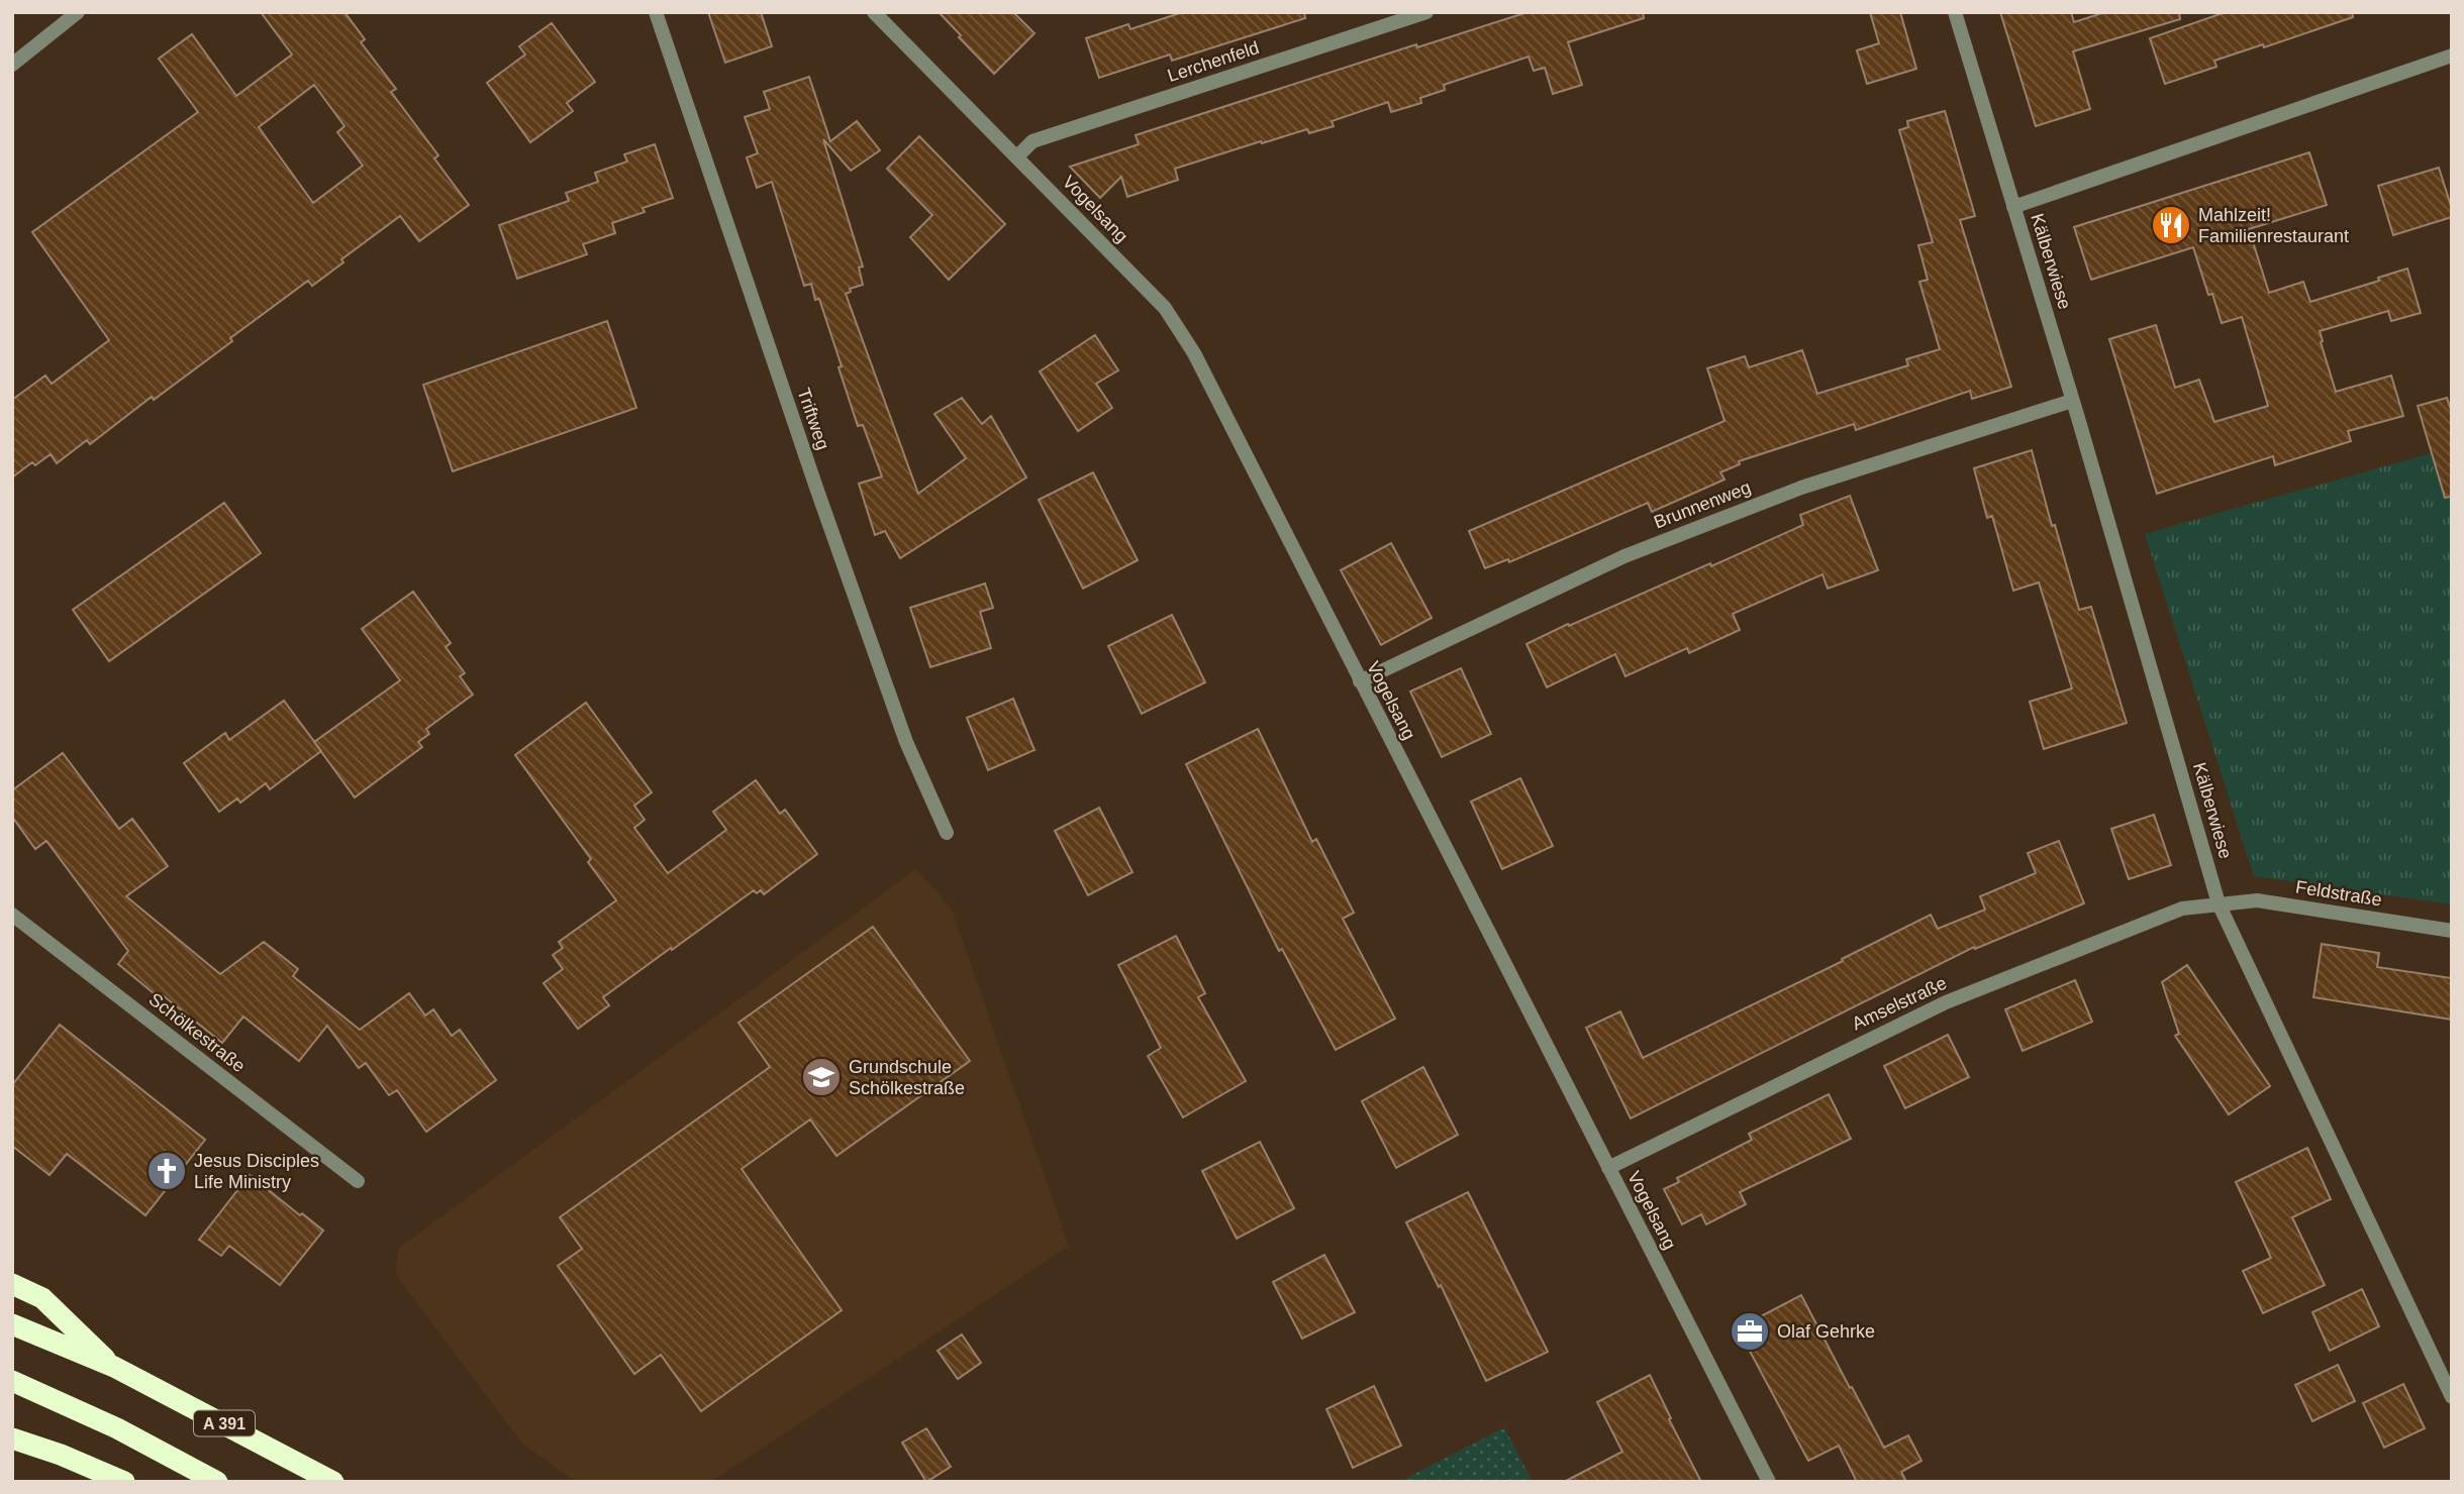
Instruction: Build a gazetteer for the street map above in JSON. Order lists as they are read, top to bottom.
{
  "streets": {
    "highway": ["A 391"],
    "street": [
      "Lerchenfeld",
      "Vogelsang",
      "Kälberwiese",
      "Triftweg",
      "Brunnenweg",
      "Feldstraße",
      "Amselstraße",
      "Schölkestraße"
    ]
  },
  "crossings": [
    ["Lerchenfeld", "Vogelsang"],
    ["Vogelsang", "Brunnenweg"],
    ["Vogelsang", "Amselstraße"],
    ["Kälberwiese", "Brunnenweg"],
    ["Kälberwiese", "Feldstraße"],
    ["Kälberwiese", "Amselstraße"],
    ["Feldstraße", "Amselstraße"]
  ],
  "places": {
    "restaurant": ["Mahlzeit! Familienrestaurant"],
    "school or university": ["Grundschule Schölkestraße"],
    "church": ["Jesus Disciples Life Ministry"],
    "office": ["Olaf Gehrke"]
  }
}
